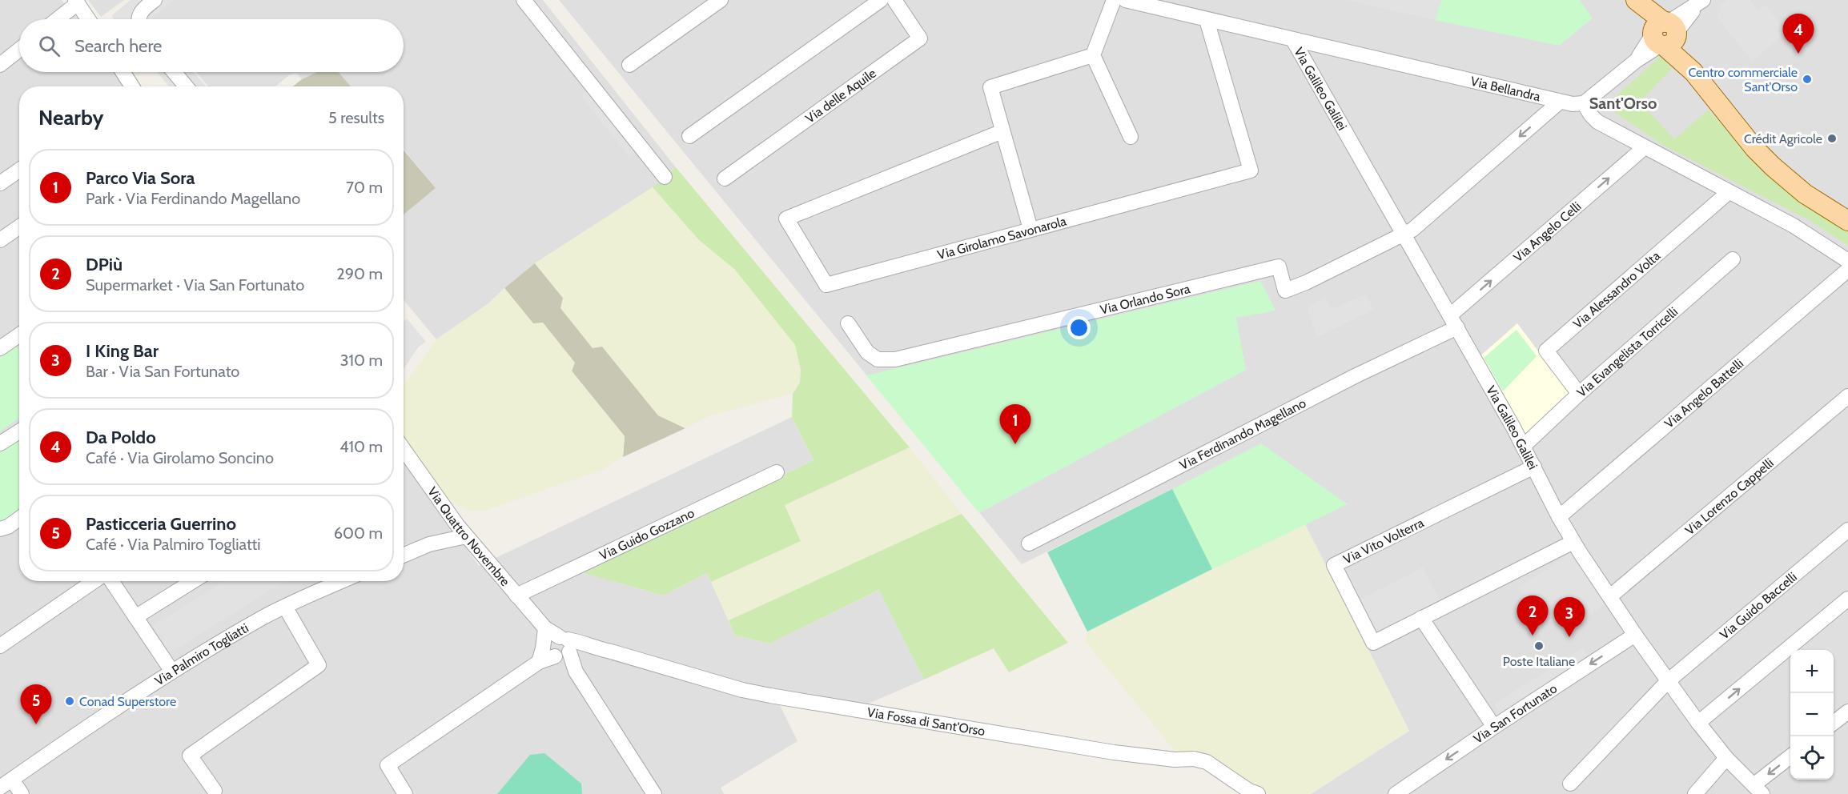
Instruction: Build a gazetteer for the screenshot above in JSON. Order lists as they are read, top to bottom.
{
  "streets": {
    "street": [
      "Via Galileo Galilei",
      "Via Bellandra",
      "Via delle Aquile",
      "Via Angelo Celli",
      "Via Girolamo Savonarola",
      "Via Alessandro Volta",
      "Via Orlando Sora",
      "Via Evangelista Torricelli",
      "Via Angelo Battelli",
      "Via Ferdinando Magellano",
      "Via Lorenzo Cappelli",
      "Via Guido Gozzano",
      "Via Quattro Novembre",
      "Via Vito Volterra",
      "Via Guido Baccelli",
      "Via Palmiro Togliatti",
      "Via San Fortunato",
      "Via Fossa di Sant'Orso"
    ]
  },
  "crossings": [
    ["Via Galileo Galilei", "Via Bellandra"],
    ["Via Galileo Galilei", "Via Angelo Celli"],
    ["Via Galileo Galilei", "Via Orlando Sora"],
    ["Via Galileo Galilei", "Via Evangelista Torricelli"],
    ["Via Galileo Galilei", "Via Angelo Battelli"],
    ["Via Galileo Galilei", "Via Ferdinando Magellano"],
    ["Via Galileo Galilei", "Via Lorenzo Cappelli"],
    ["Via Galileo Galilei", "Via Vito Volterra"],
    ["Via Galileo Galilei", "Via Guido Baccelli"],
    ["Via Galileo Galilei", "Via San Fortunato"],
    ["Via Bellandra", "Via Girolamo Savonarola"],
    ["Via Angelo Celli", "Via Ferdinando Magellano"],
    ["Via Alessandro Volta", "Via Evangelista Torricelli"],
    ["Via Guido Gozzano", "Via Quattro Novembre"],
    ["Via Quattro Novembre", "Via Fossa di Sant'Orso"]
  ],
  "districts": ["Sant'Orso"],
  "places": [
    "Centro commerciale Sant'Orso",
    "Crédit Agricole",
    "Poste Italiane",
    "Conad Superstore"
  ],
  "page": {
    "pins": [
      "4",
      "1",
      "2",
      "3",
      "5"
    ],
    "search": "Search here",
    "heading": ["Nearby", "5 results"],
    "list": [
      {
        "mark": "1",
        "name": "Parco Via Sora",
        "note": "Park · Via Ferdinando Magellano",
        "value": "70 m"
      },
      {
        "mark": "2",
        "name": "DPiù",
        "note": "Supermarket · Via San Fortunato",
        "value": "290 m"
      },
      {
        "mark": "3",
        "name": "I King Bar",
        "note": "Bar · Via San Fortunato",
        "value": "310 m"
      },
      {
        "mark": "4",
        "name": "Da Poldo",
        "note": "Café · Via Girolamo Soncino",
        "value": "410 m"
      },
      {
        "mark": "5",
        "name": "Pasticceria Guerrino",
        "note": "Café · Via Palmiro Togliatti",
        "value": "600 m"
      }
    ],
    "map_buttons": ["+", "−"]
  }
}
